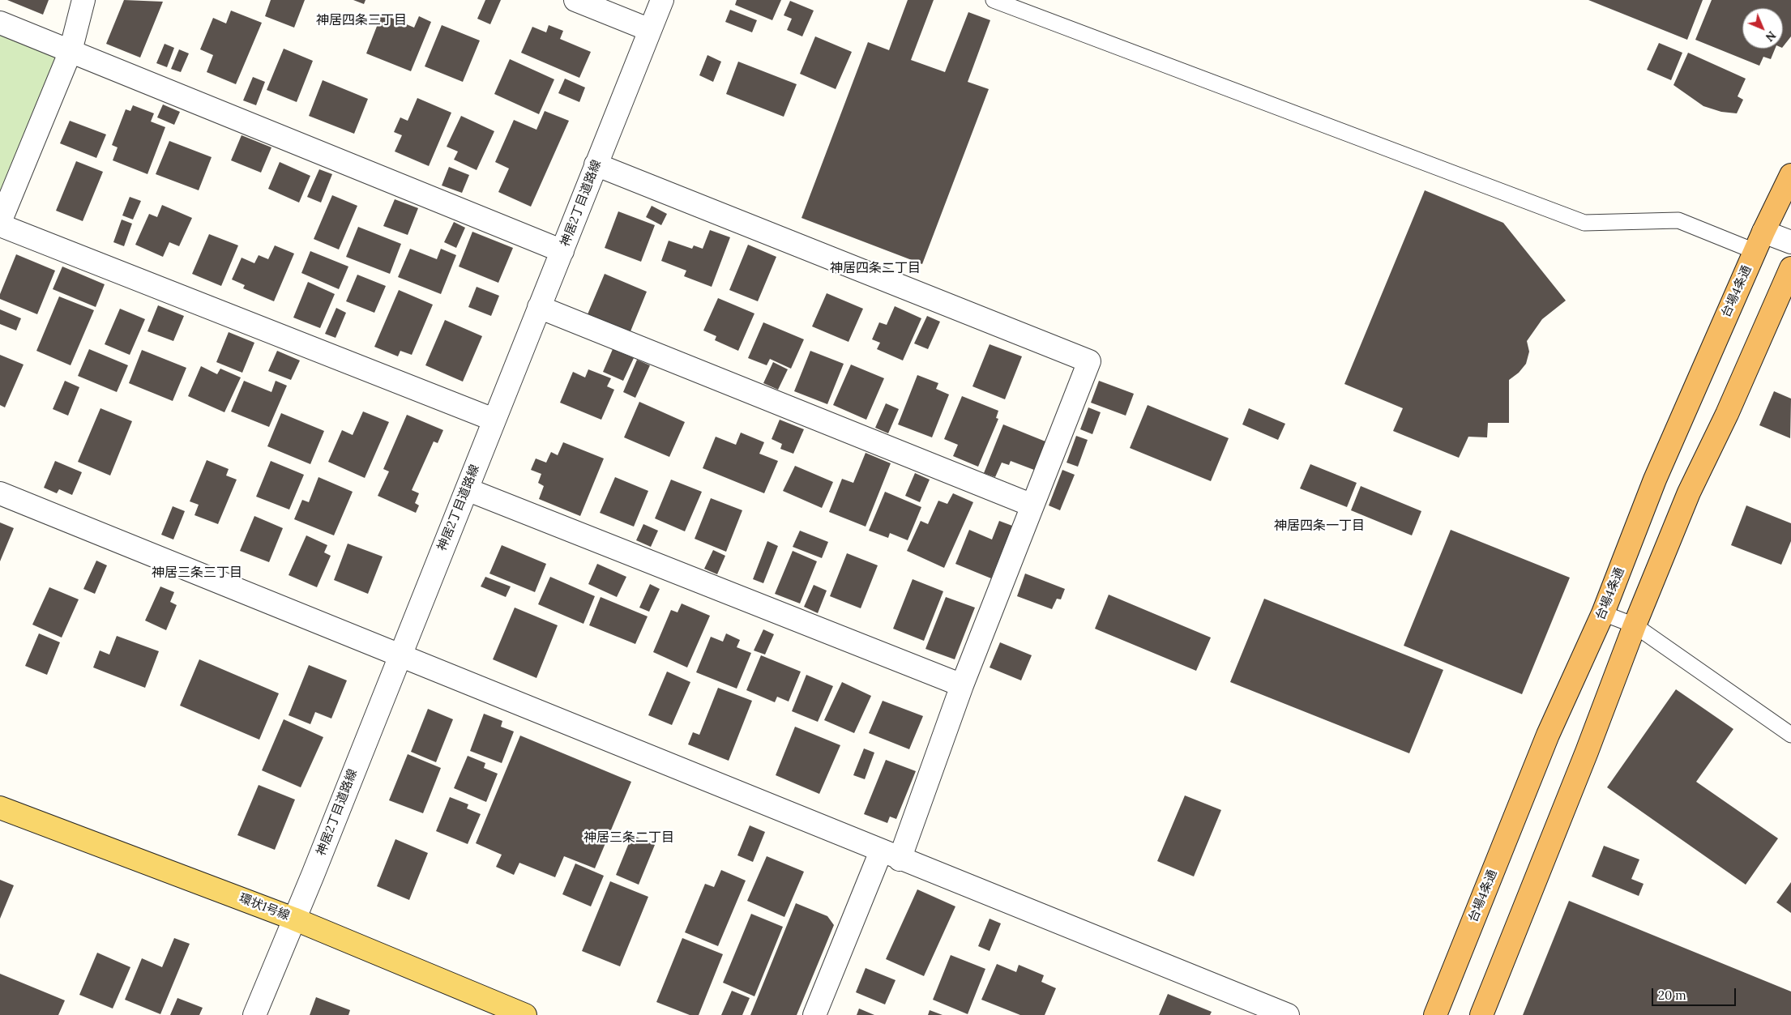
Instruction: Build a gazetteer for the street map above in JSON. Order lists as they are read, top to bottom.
{
  "streets": {
    "highway": ["台場4条通"],
    "main road": ["環状1号線"],
    "street": ["神居2丁目道路線"]
  },
  "crossings": [
    ["神居2丁目道路線", "環状1号線"]
  ],
  "districts": [
    "神居四条三丁目",
    "神居四条二丁目",
    "神居四条一丁目",
    "神居三条三丁目",
    "神居三条二丁目"
  ],
  "scale_bar": "20 m",
  "north": "bottom right"
}
